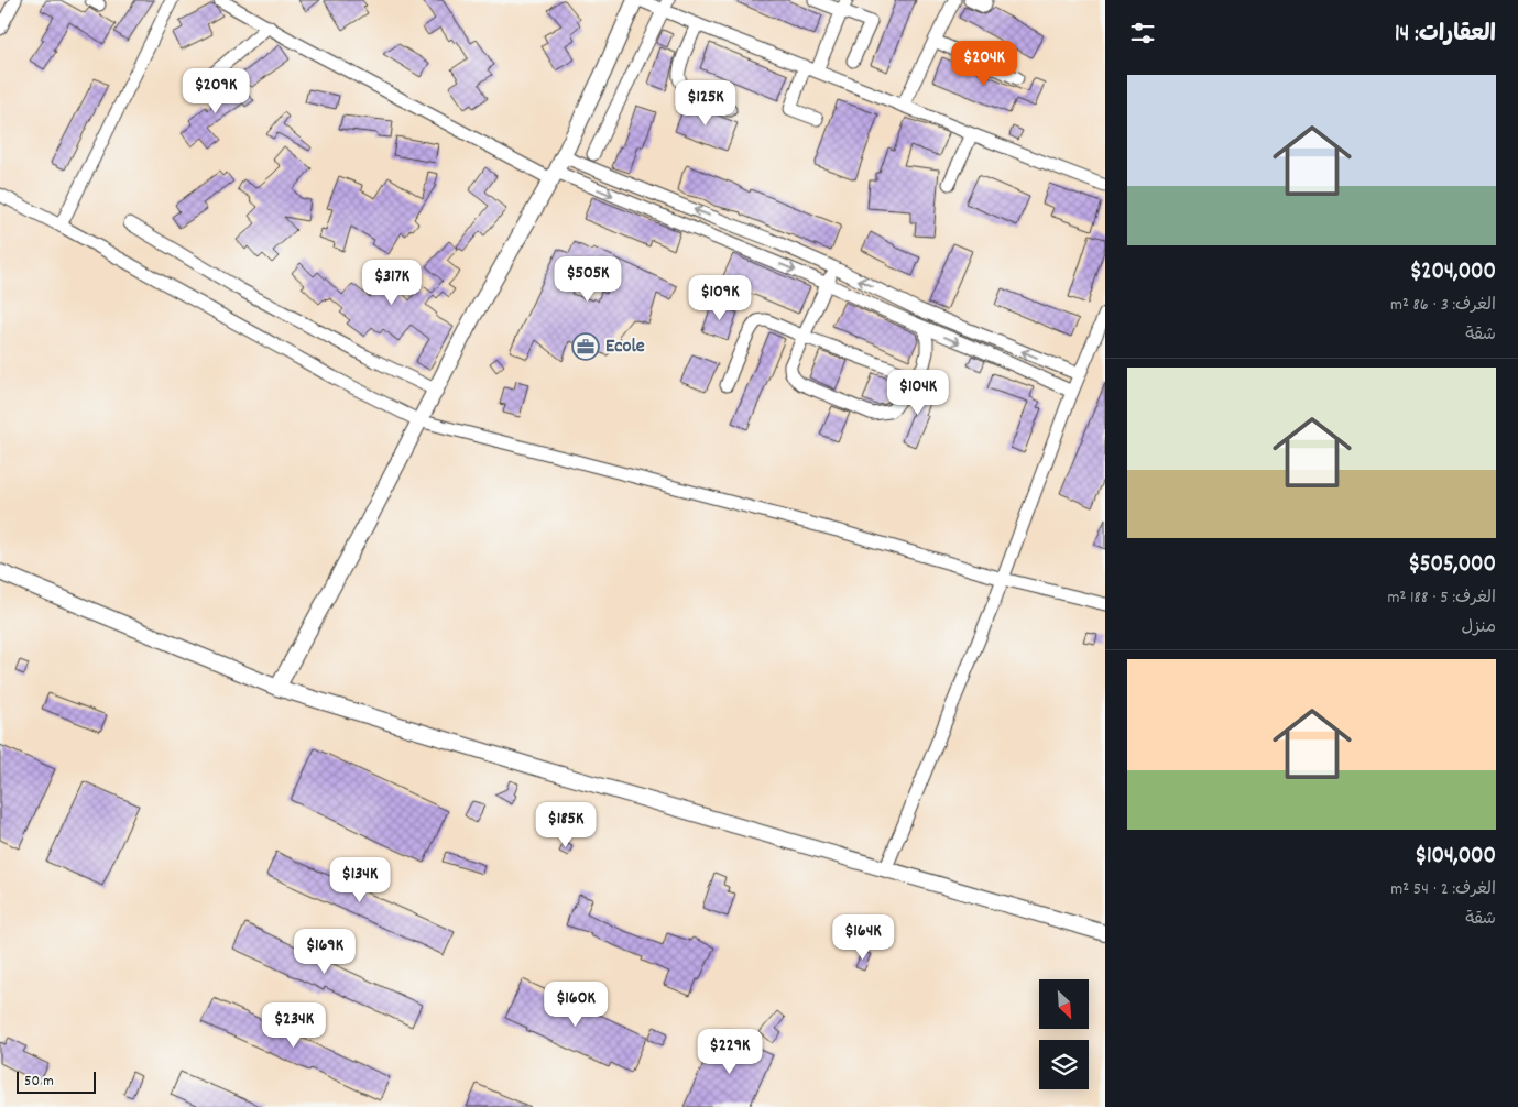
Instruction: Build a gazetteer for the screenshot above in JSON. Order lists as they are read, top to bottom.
{
  "places": {
    "office": ["Ecole"]
  },
  "scale_bar": "50 m",
  "north": "bottom right",
  "page": {
    "heading": "العقارات: 14",
    "price": [
      "$204K",
      "$209K",
      "$125K",
      "$505K",
      "$317K",
      "$109K",
      "$104K",
      "$185K",
      "$134K",
      "$164K",
      "$169K",
      "$160K",
      "$234K",
      "$229K"
    ],
    "list": [
      {
        "name": "$204,000",
        "note": "الغرف: 3 · 86 m² · شقة"
      },
      {
        "name": "$505,000",
        "note": "الغرف: 5 · 188 m² · منزل"
      },
      {
        "name": "$104,000",
        "note": "الغرف: 2 · 54 m² · شقة"
      }
    ],
    "scale": "50 m"
  }
}
